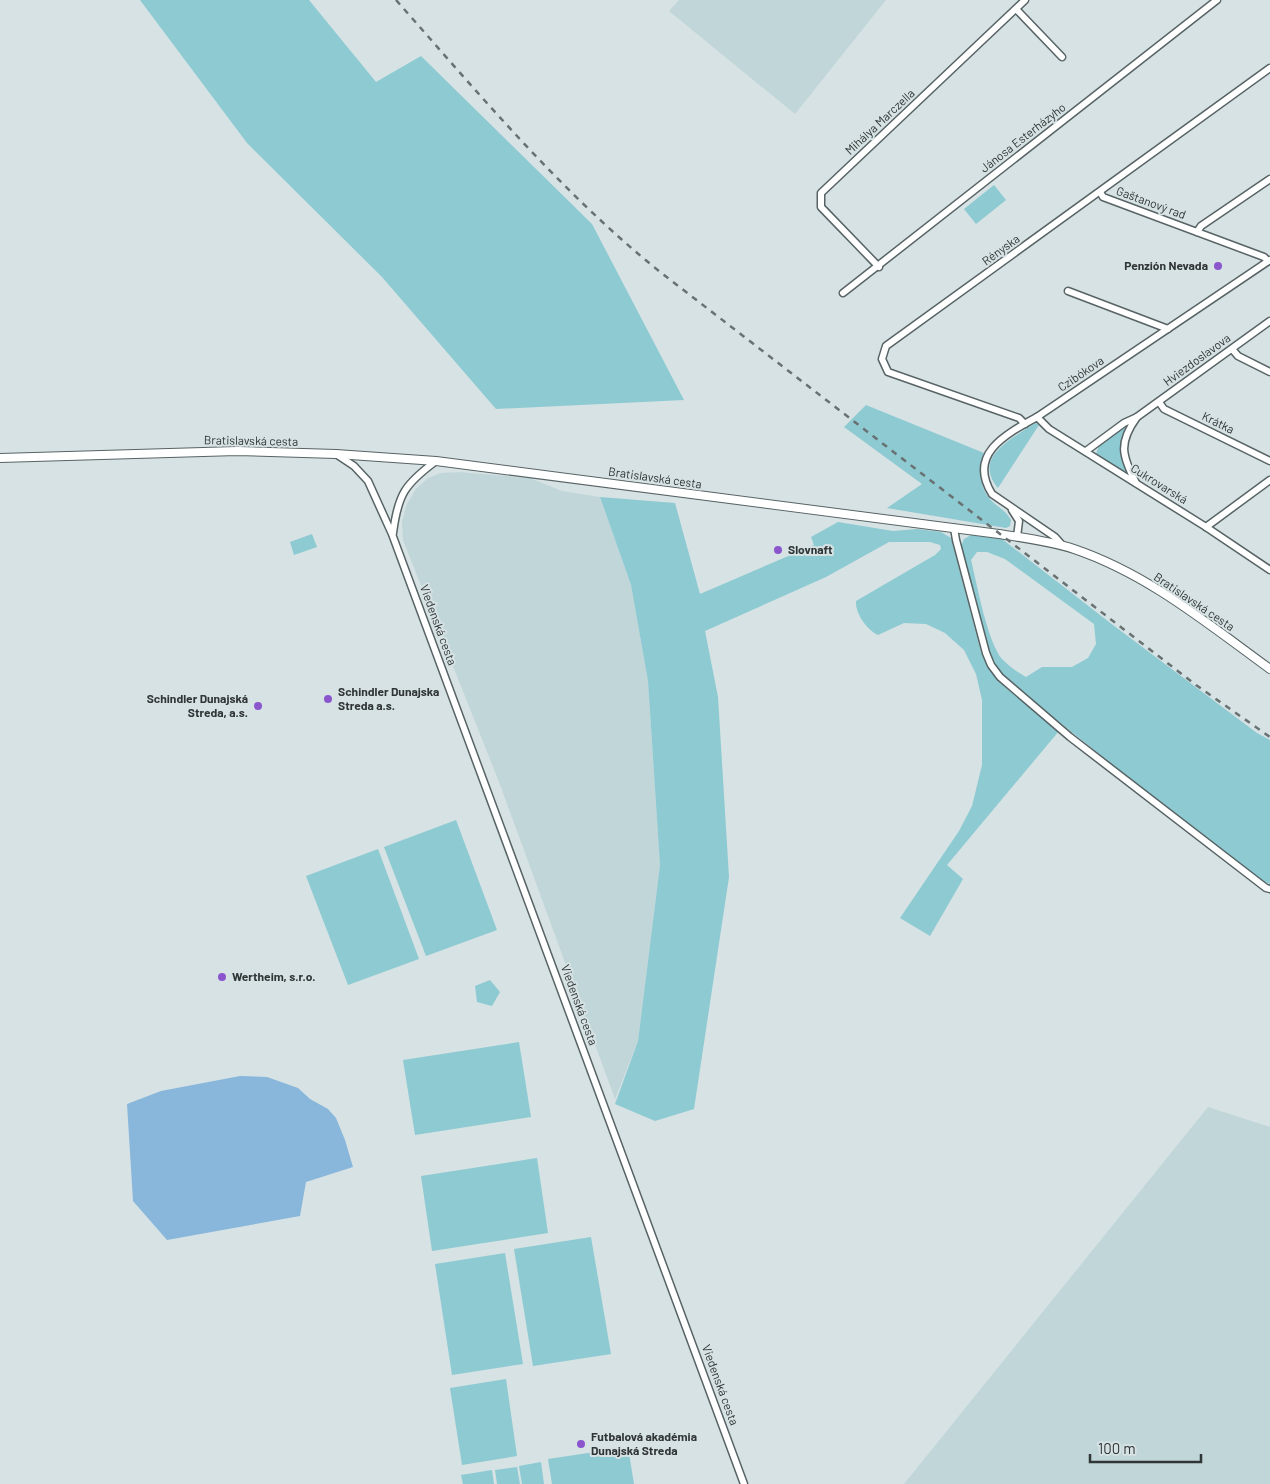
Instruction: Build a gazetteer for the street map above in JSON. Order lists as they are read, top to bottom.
{
  "streets": {
    "street": [
      "Mihálya Marczella",
      "Jánosa Esterházyho",
      "Gaštanový rad",
      "Rényska",
      "Hviezdoslavova",
      "Czibókova",
      "Krátka",
      "Bratislavská cesta",
      "Cukrovarská",
      "Viedenská cesta"
    ]
  },
  "crossings": [
    ["Mihálya Marczella", "Jánosa Esterházyho"],
    ["Gaštanový rad", "Rényska"],
    ["Gaštanový rad", "Czibókova"],
    ["Rényska", "Czibókova"],
    ["Hviezdoslavova", "Krátka"],
    ["Hviezdoslavova", "Cukrovarská"],
    ["Czibókova", "Bratislavská cesta"],
    ["Czibókova", "Cukrovarská"],
    ["Bratislavská cesta", "Viedenská cesta"]
  ],
  "places": [
    "Penzión Nevada",
    "Slovnaft",
    "Schindler Dunajska Streda a.s.",
    "Schindler Dunajská Streda, a.s.",
    "Wertheim, s.r.o.",
    "Futbalová akadémia Dunajská Streda"
  ],
  "scale_bar": "100 m"
}
